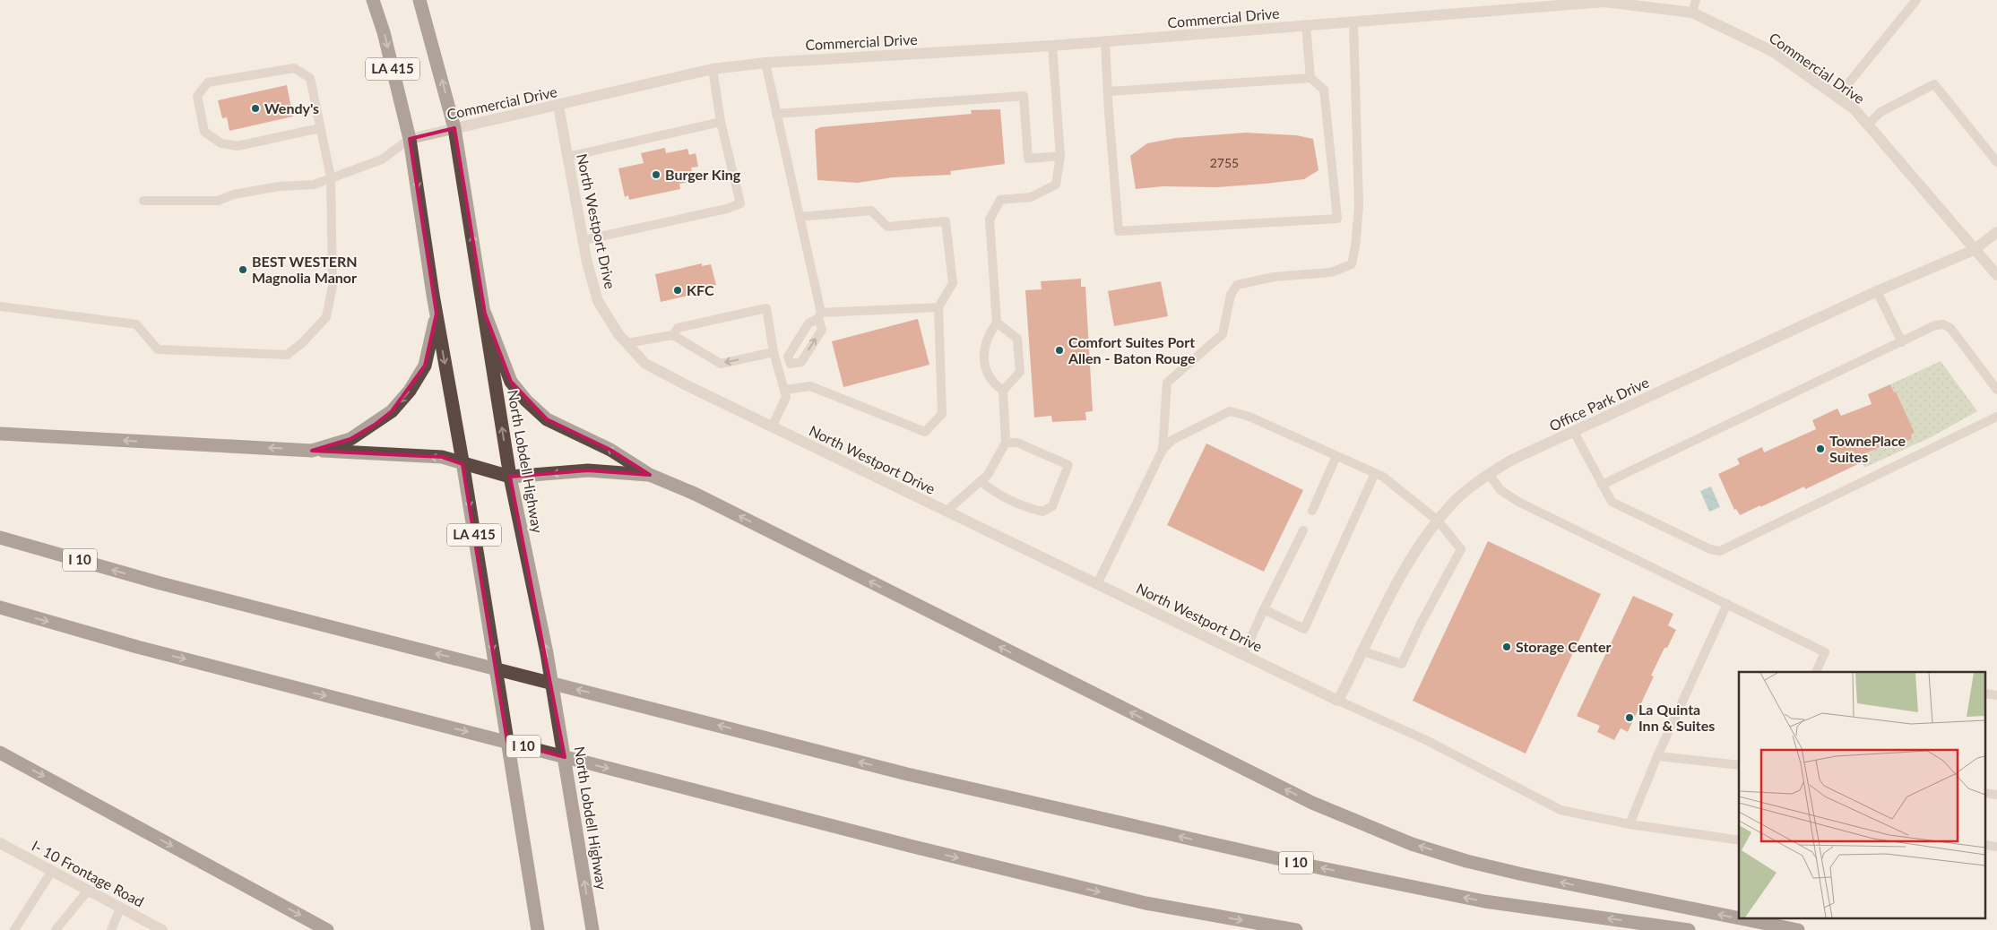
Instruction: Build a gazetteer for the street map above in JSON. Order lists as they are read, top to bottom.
{
  "streets": {
    "highway": ["LA 415", "North Lobdell Highway", "I 10"],
    "street": [
      "Commercial Drive",
      "North Westport Drive",
      "Office Park Drive",
      "I- 10 Frontage Road"
    ]
  },
  "crossings": [
    ["Commercial Drive", "LA 415"],
    ["Commercial Drive", "North Westport Drive"],
    ["Commercial Drive", "Office Park Drive"],
    ["Commercial Drive", "North Lobdell Highway"],
    ["North Westport Drive", "Office Park Drive"]
  ],
  "places": [
    "Wendy's",
    "Burger King",
    "BEST WESTERN Magnolia Manor",
    "KFC",
    "Comfort Suites Port Allen - Baton Rouge",
    "TownePlace Suites",
    "Storage Center",
    "La Quinta Inn & Suites"
  ],
  "house_numbers": ["2755"]
}
